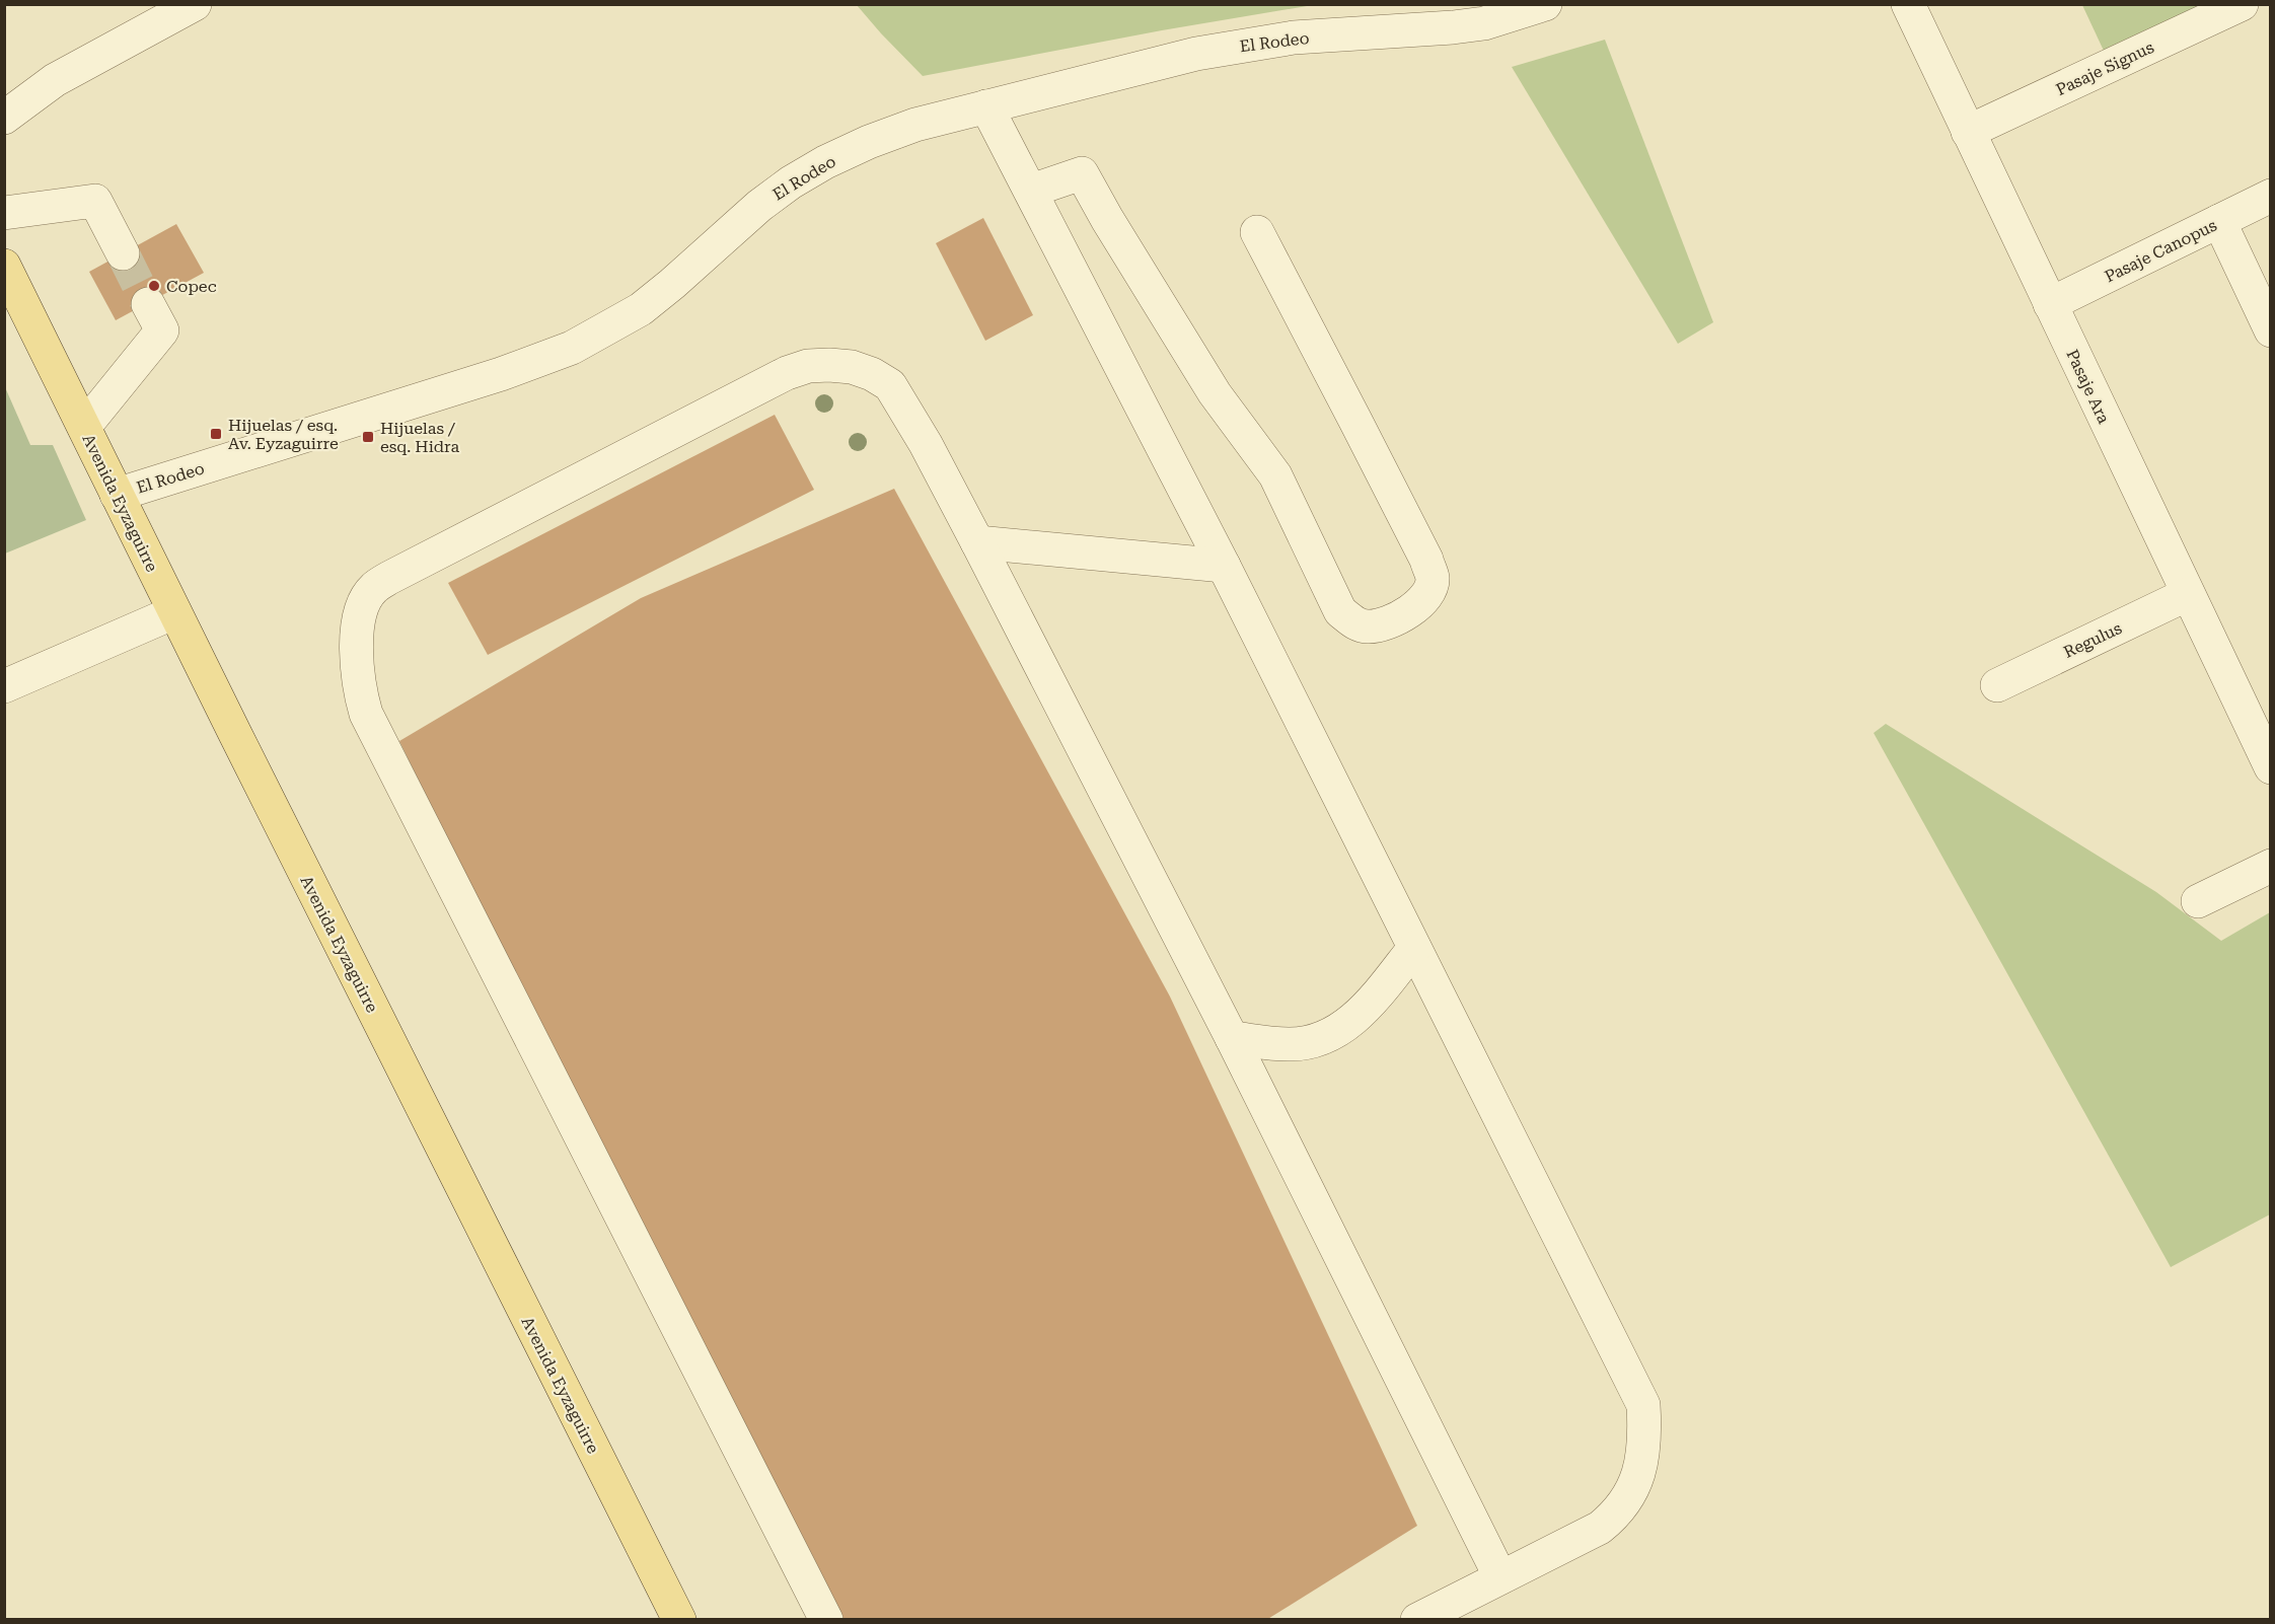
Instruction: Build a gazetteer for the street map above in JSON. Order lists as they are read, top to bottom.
{
  "streets": {
    "main road": ["Avenida Eyzaguirre"],
    "street": [
      "El Rodeo",
      "Pasaje Signus",
      "Pasaje Canopus",
      "Pasaje Ara",
      "Regulus"
    ]
  },
  "crossings": [
    ["El Rodeo", "Avenida Eyzaguirre"],
    ["Pasaje Signus", "Pasaje Ara"],
    ["Pasaje Canopus", "Pasaje Ara"],
    ["Pasaje Ara", "Regulus"]
  ],
  "places": {
    "other": ["Copec"],
    "transit": ["Hijuelas / esq. Av. Eyzaguirre", "Hijuelas / esq. Hidra"]
  }
}
